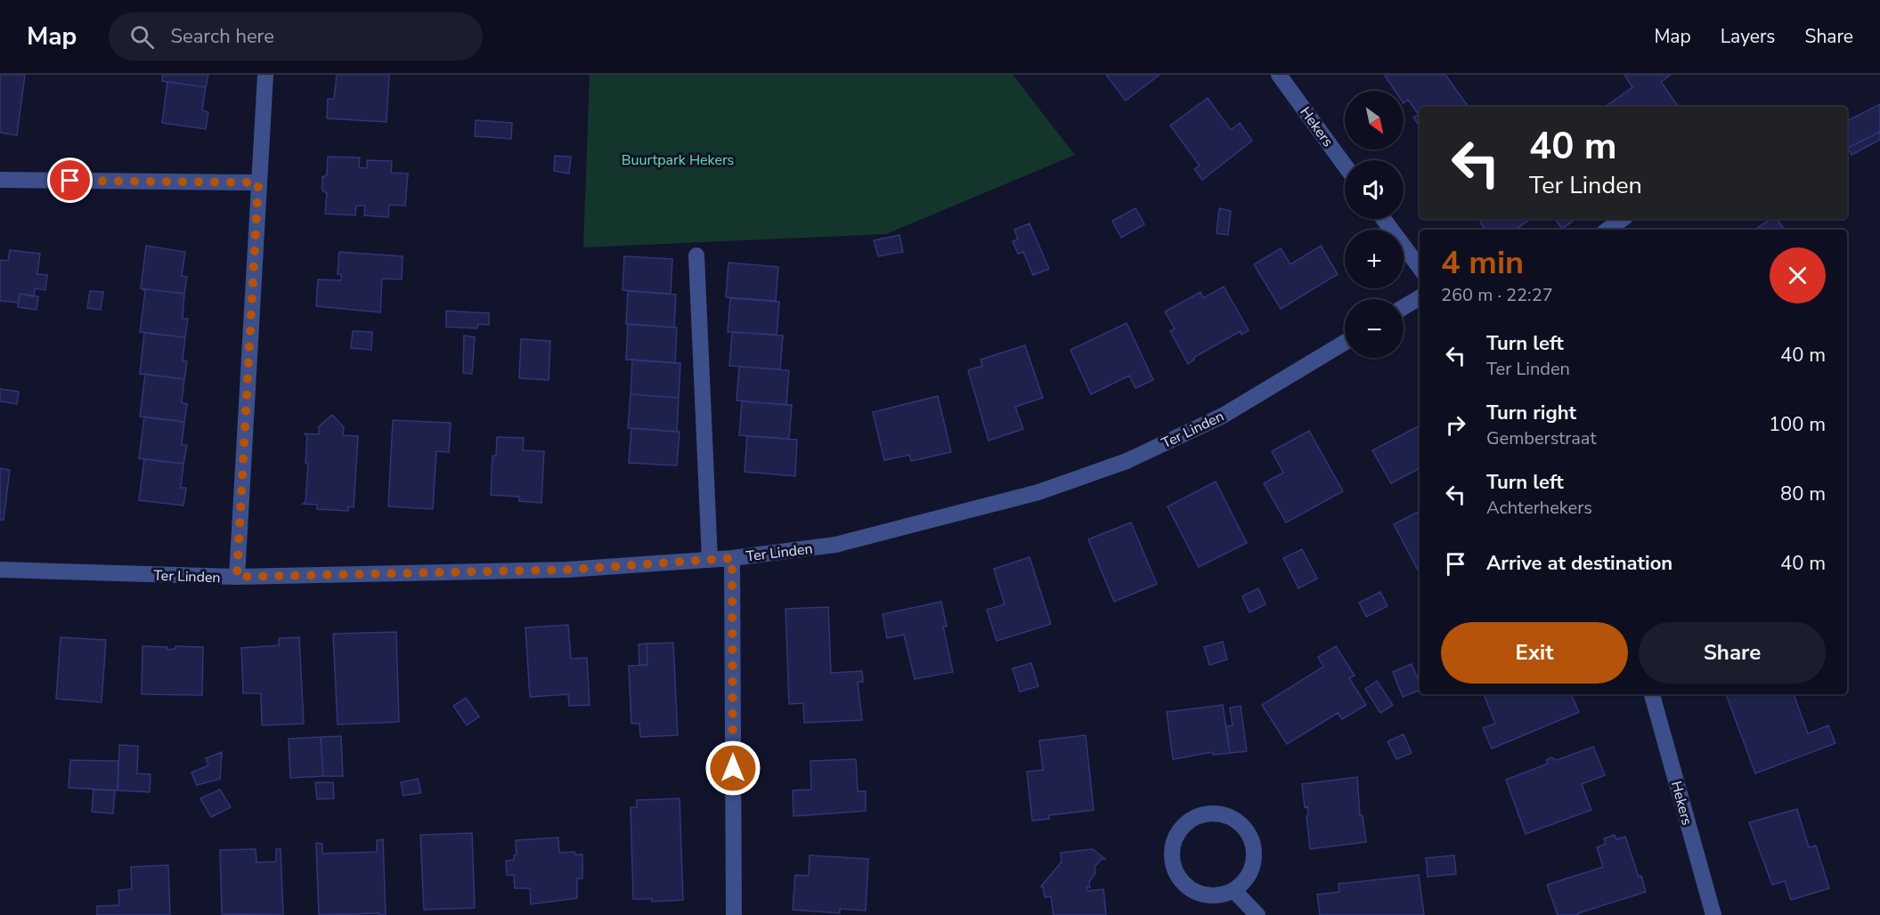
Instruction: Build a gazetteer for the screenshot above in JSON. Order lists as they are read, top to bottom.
{
  "streets": {
    "street": ["Hekers", "Ter Linden"]
  },
  "parks": ["Buurtpark Hekers"],
  "north": "bottom right",
  "page": {
    "header": "Map",
    "search": "Search here",
    "nav": ["Map", "Layers", "Share"],
    "map_buttons": ["+", "−"],
    "turn": ["40 m", "Ter Linden"],
    "heading": ["4 min", "260 m · 22:27"],
    "list": [
      {
        "name": "Turn left",
        "note": "Ter Linden",
        "value": "40 m"
      },
      {
        "name": "Turn right",
        "note": "Gemberstraat",
        "value": "100 m"
      },
      {
        "name": "Turn left",
        "note": "Achterhekers",
        "value": "80 m"
      },
      {
        "name": "Arrive at destination",
        "value": "40 m"
      }
    ],
    "buttons": ["Exit", "Share"]
  }
}
